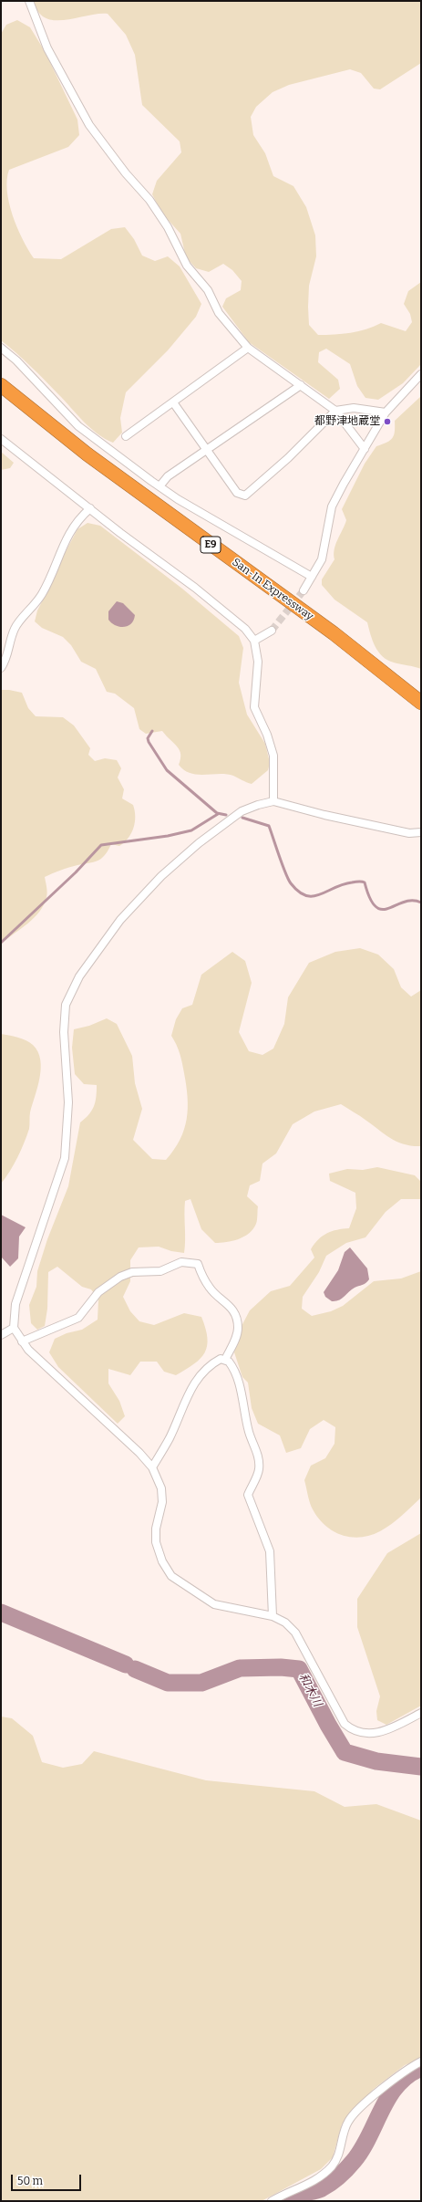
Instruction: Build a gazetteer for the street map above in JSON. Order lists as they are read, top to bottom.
{
  "streets": {
    "highway": ["E9", "San-In Expressway"]
  },
  "water": ["和木川"],
  "places": ["都野津地蔵堂"],
  "scale_bar": "50 m"
}
